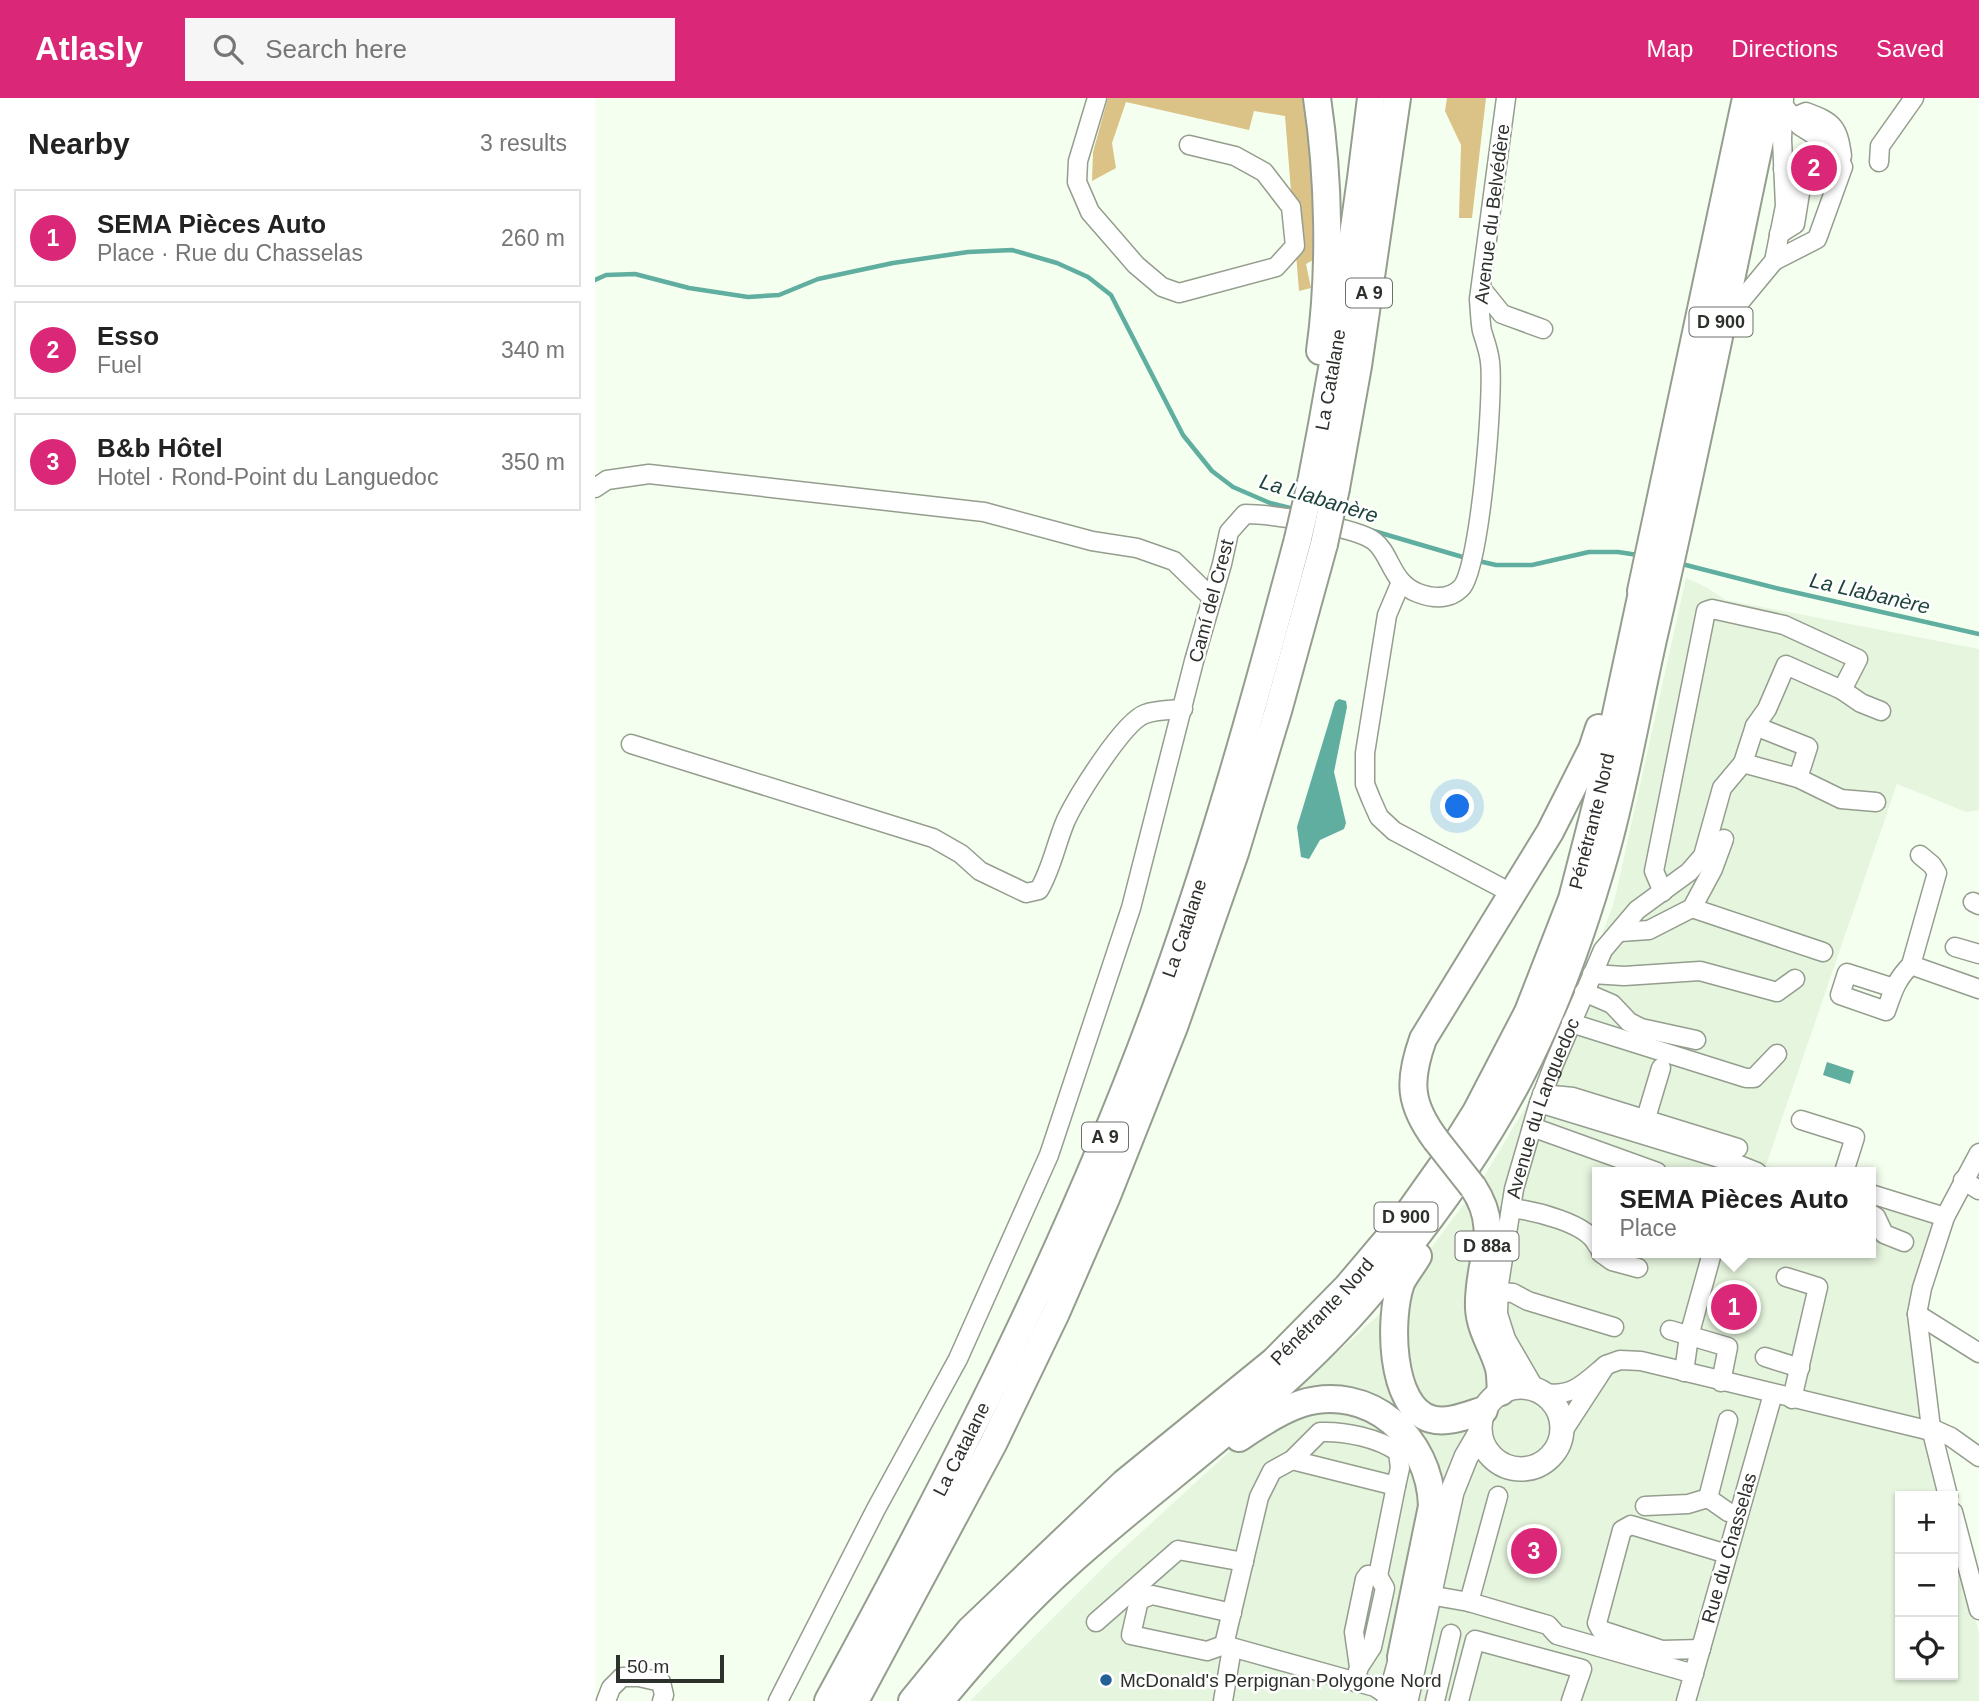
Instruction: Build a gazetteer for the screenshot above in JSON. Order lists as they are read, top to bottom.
{
  "streets": {
    "highway": [
      "A 9",
      "D 900",
      "La Catalane",
      "Pénétrante Nord",
      "D 88a"
    ],
    "street": [
      "Avenue du Belvédère",
      "Camí del Crest",
      "Avenue du Languedoc",
      "Rue du Chasselas"
    ]
  },
  "crossings": [
    ["Avenue du Belvédère", "Camí del Crest"],
    ["D 900", "Pénétrante Nord"],
    ["D 900", "D 88a"],
    ["Pénétrante Nord", "D 88a"],
    ["Avenue du Languedoc", "D 88a"]
  ],
  "water": ["La Llabanère"],
  "places": ["McDonald's Perpignan Polygone Nord"],
  "scale_bar": "50 m",
  "page": {
    "header": "Atlasly",
    "search": "Search here",
    "nav": ["Map", "Directions", "Saved"],
    "heading": ["Nearby", "3 results"],
    "pins": ["2", "1", "3"],
    "list": [
      {
        "mark": "1",
        "name": "SEMA Pièces Auto",
        "note": "Place · Rue du Chasselas",
        "value": "260 m"
      },
      {
        "mark": "2",
        "name": "Esso",
        "note": "Fuel",
        "value": "340 m"
      },
      {
        "mark": "3",
        "name": "B&b Hôtel",
        "note": "Hotel · Rond-Point du Languedoc",
        "value": "350 m"
      }
    ],
    "popup": ["SEMA Pièces Auto", "Place"],
    "map_buttons": ["+", "−"],
    "scale": "50 m"
  }
}
